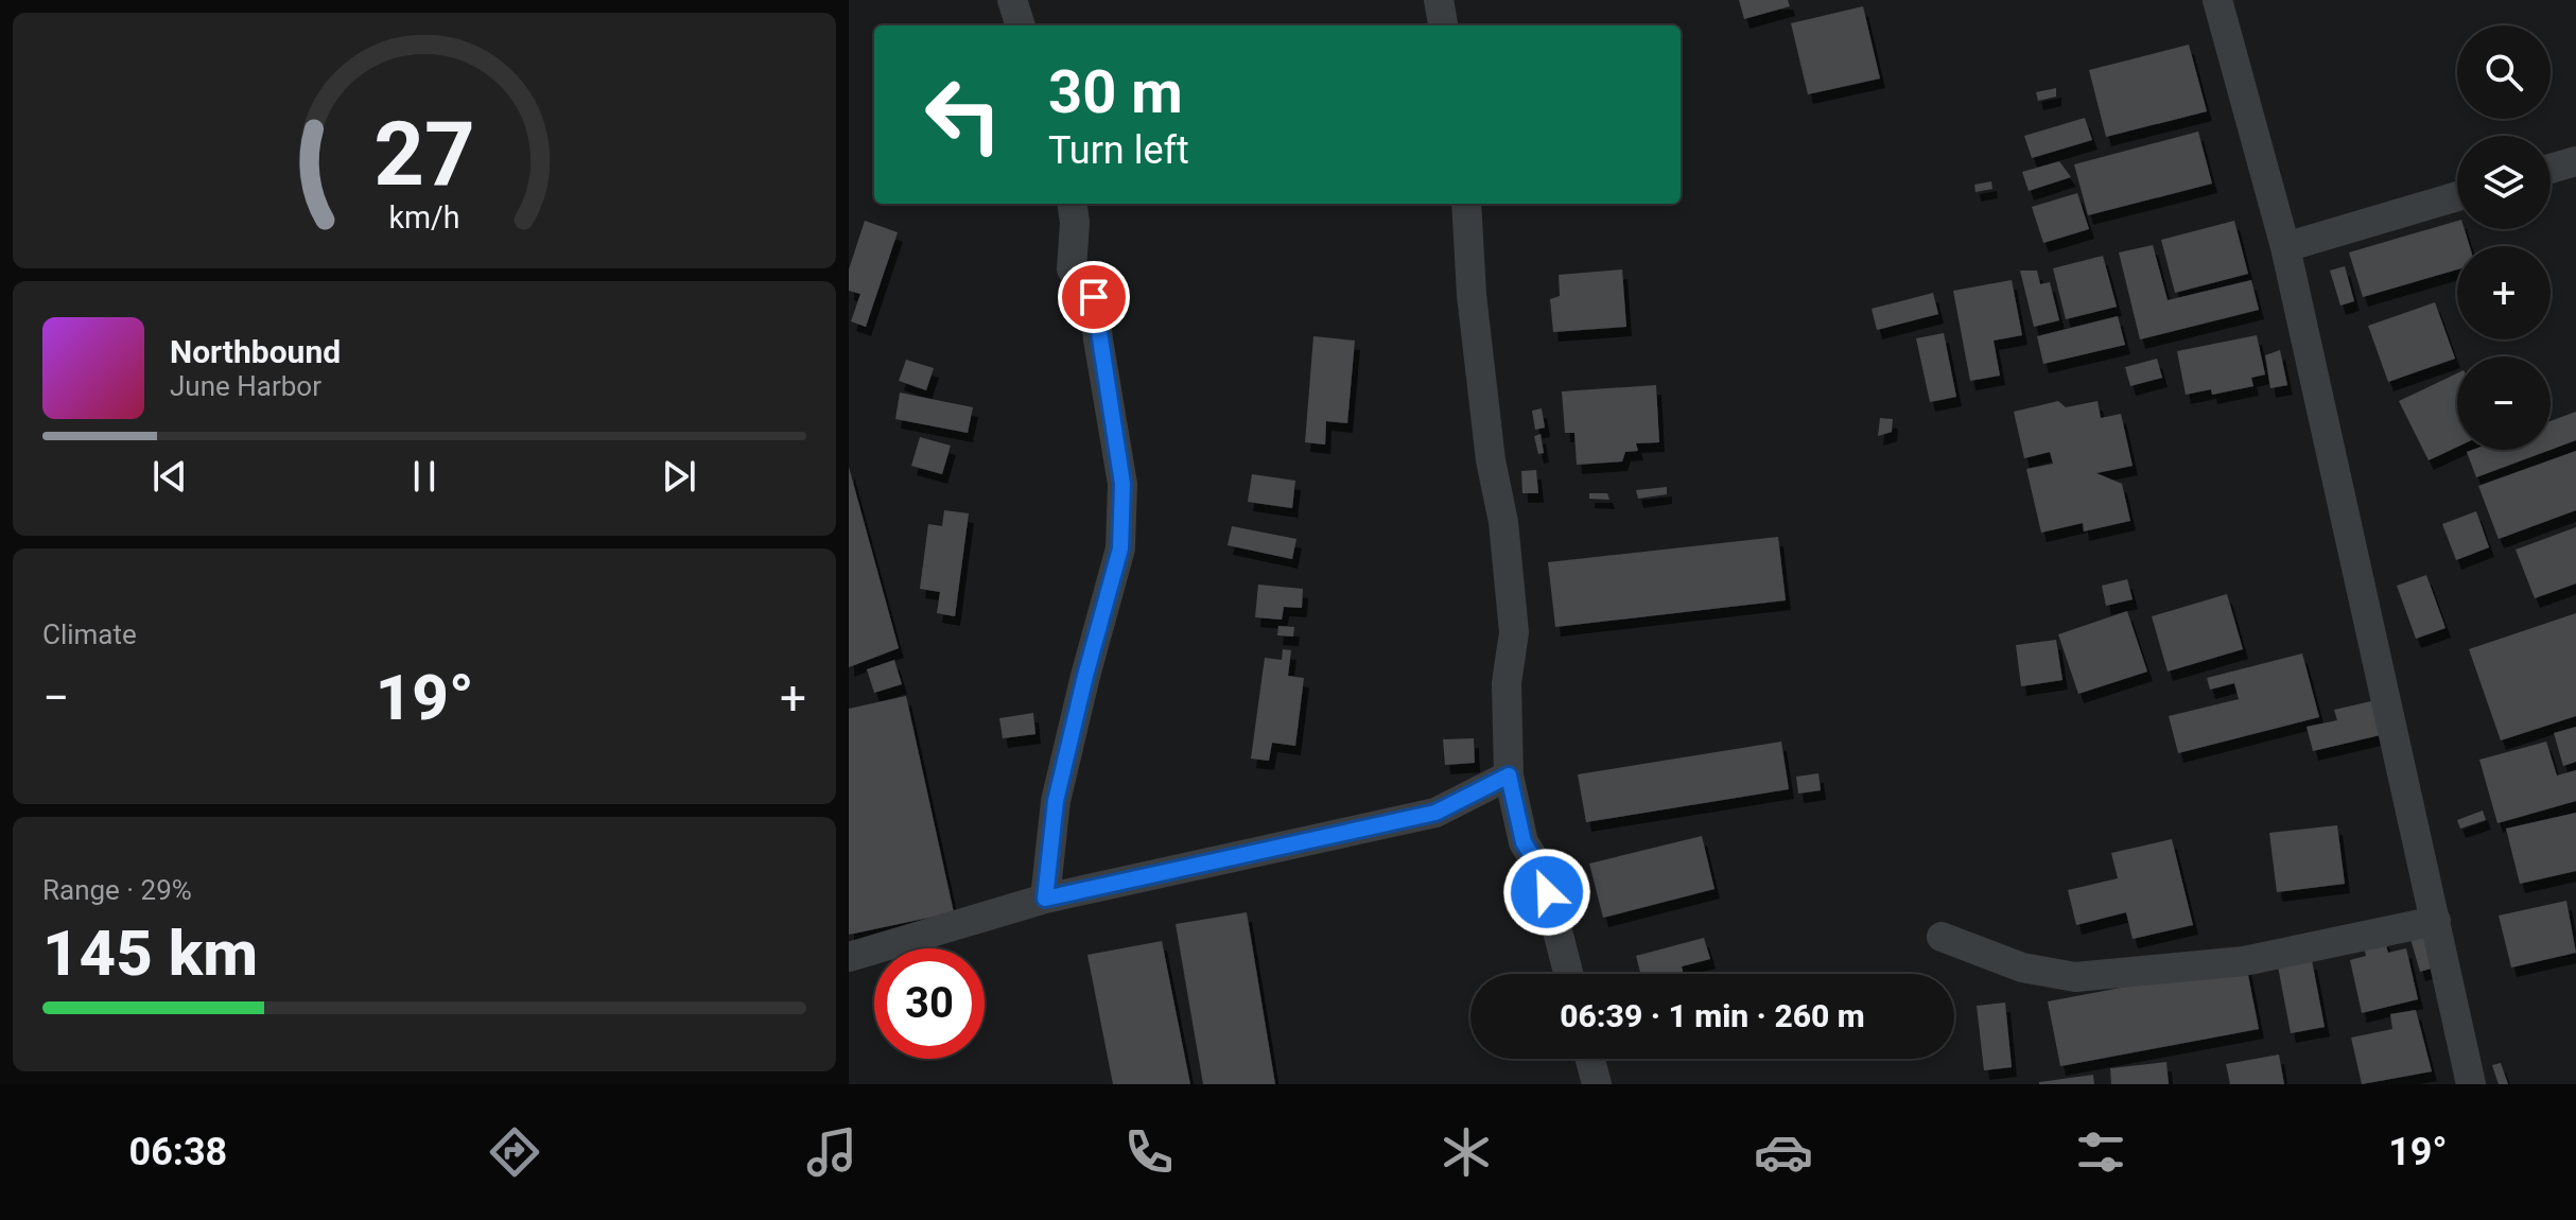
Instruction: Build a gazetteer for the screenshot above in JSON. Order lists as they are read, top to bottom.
{
  "page": {
    "map_buttons": ["+", "−"],
    "turn": ["30 m", "Turn left"],
    "song": ["Northbound", "June Harbor"],
    "tile": [
      "Climate",
      ["Range · 29%", "145 km"]
    ],
    "heat": ["−", "19°", "+"],
    "limit": "30",
    "trip": "06:39 · 1 min · 260 m",
    "tabs": ["06:38", "19°"],
    "gauge": ["27", "km/h"]
  }
}
